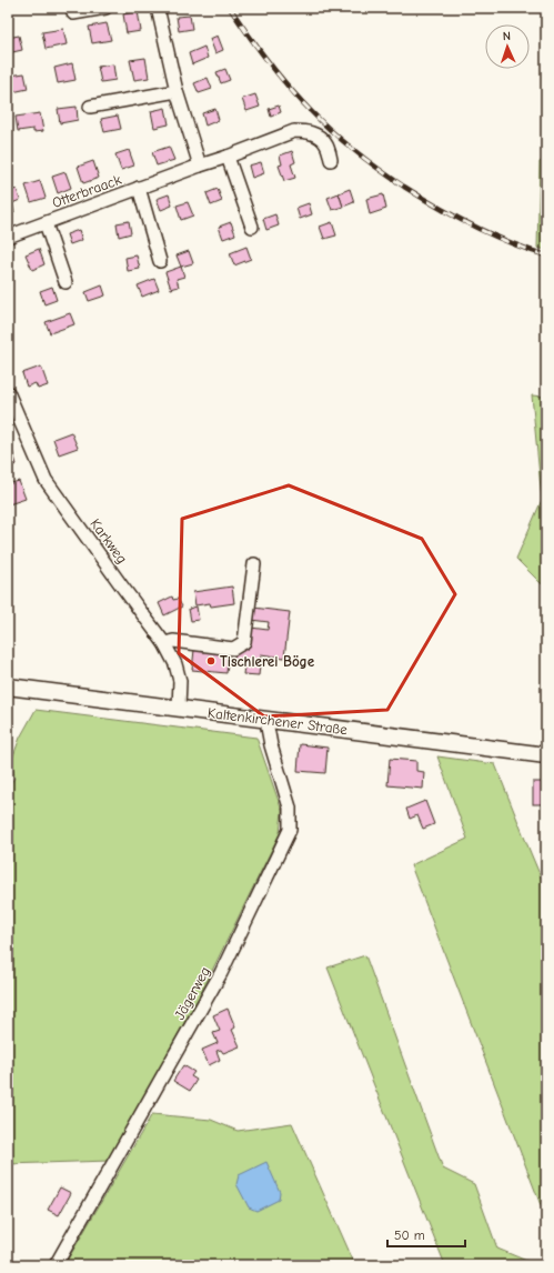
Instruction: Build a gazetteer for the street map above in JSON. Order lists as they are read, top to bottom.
{
  "streets": {
    "main road": ["Kaltenkirchener Straße"],
    "street": ["Otterbraack", "Karkweg", "Jägerweg"]
  },
  "crossings": [
    ["Karkweg", "Kaltenkirchener Straße"],
    ["Kaltenkirchener Straße", "Jägerweg"]
  ],
  "places": ["Tischlerei Böge"],
  "scale_bar": "50 m",
  "north": "top"
}
